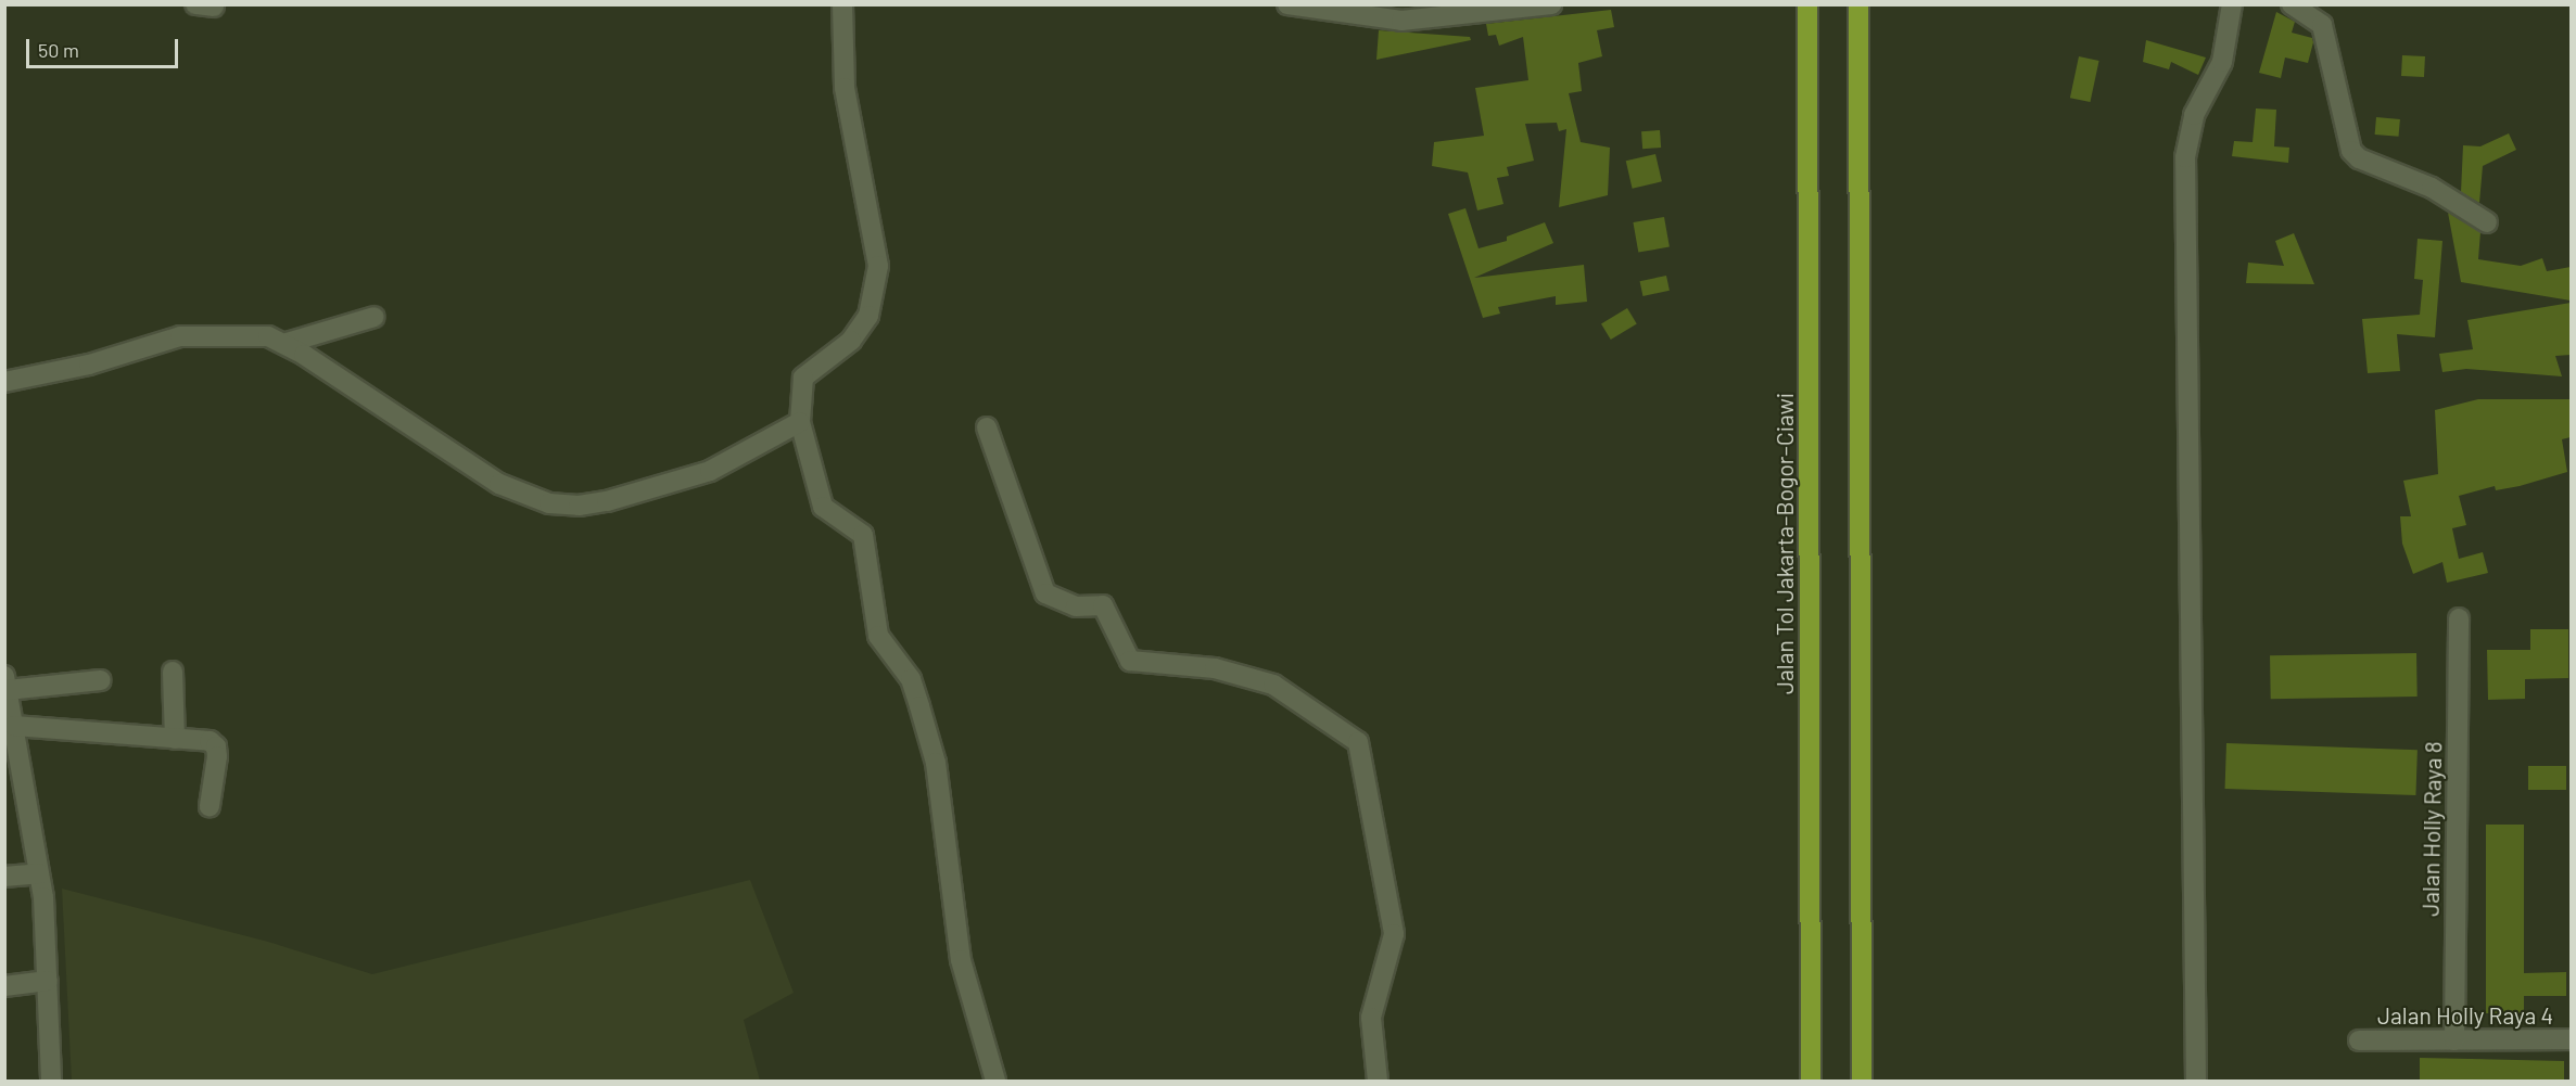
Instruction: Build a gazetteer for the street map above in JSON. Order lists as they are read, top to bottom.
{
  "streets": {
    "highway": ["Jalan Tol Jakarta–Bogor–Ciawi"],
    "street": ["Jalan Holly Raya 8", "Jalan Holly Raya 4"]
  },
  "crossings": [
    ["Jalan Holly Raya 8", "Jalan Holly Raya 4"]
  ],
  "scale_bar": "50 m"
}
